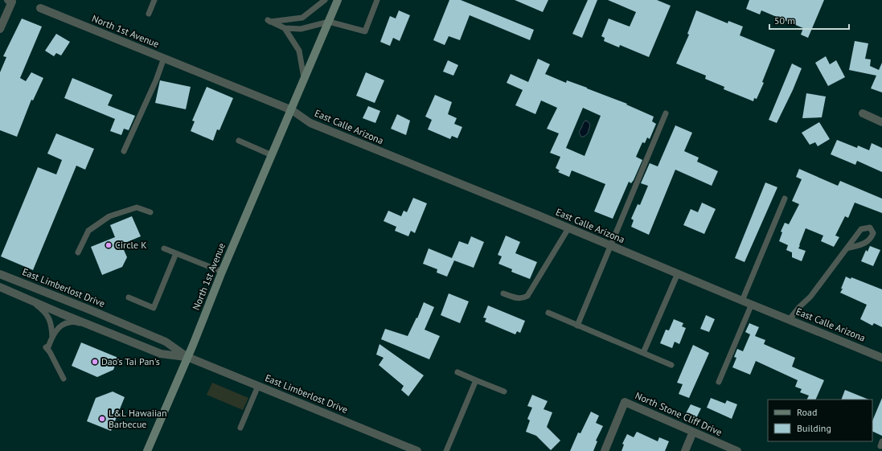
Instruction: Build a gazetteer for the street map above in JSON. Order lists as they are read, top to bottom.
{
  "streets": {
    "main road": ["North 1st Avenue"],
    "street": ["East Calle Arizona", "East Limberlost Drive", "North Stone Cliff Drive"]
  },
  "crossings": [
    ["North 1st Avenue", "East Calle Arizona"],
    ["North 1st Avenue", "East Limberlost Drive"]
  ],
  "places": ["Circle K", "Dao's Tai Pan's", "L&L Hawaiian Barbecue"],
  "legend": ["Road", "Building"],
  "scale_bar": "50 m"
}
